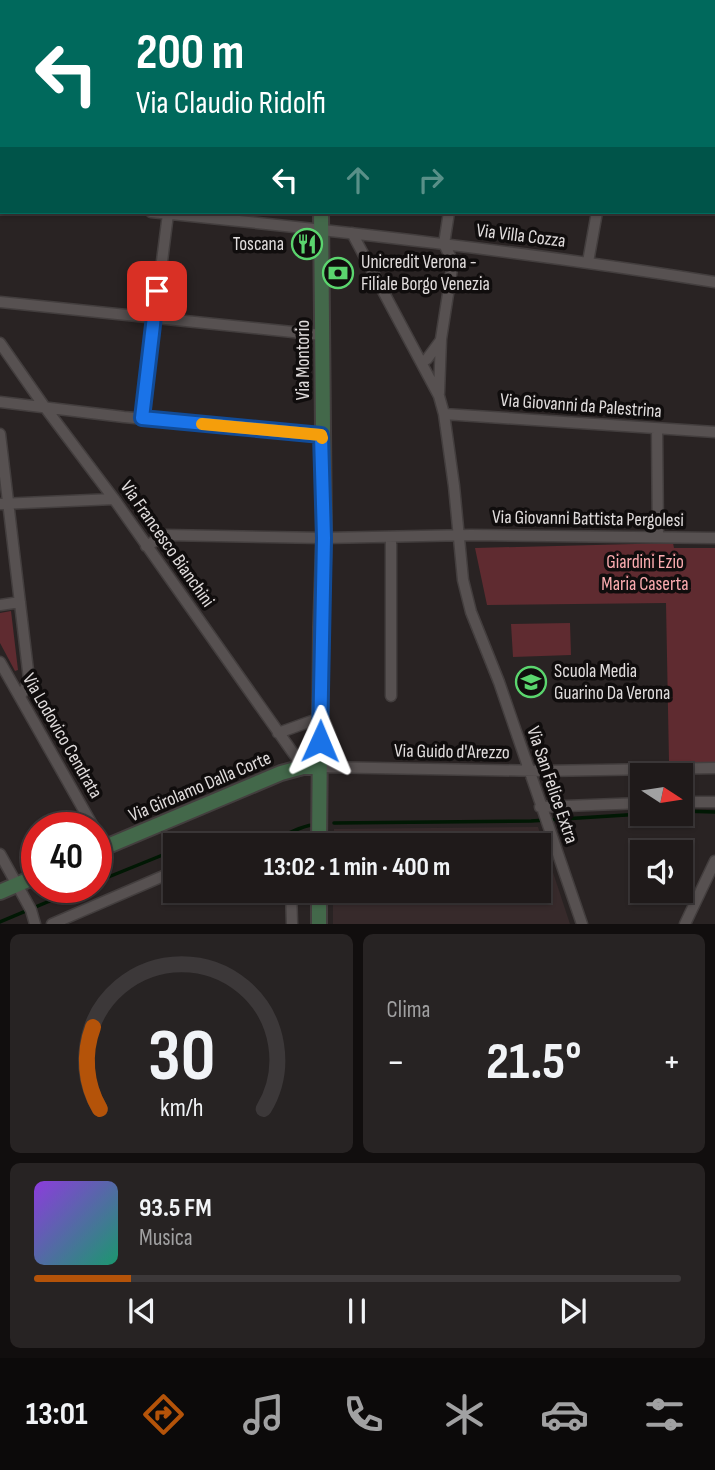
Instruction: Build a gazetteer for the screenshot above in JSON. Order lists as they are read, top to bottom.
{
  "streets": {
    "street": [
      "Via Villa Cozza",
      "Via Montorio",
      "Via Giovanni da Palestrina",
      "Via Giovanni Battista Pergolesi",
      "Via Francesco Bianchini",
      "Via Lodovico Cendrata",
      "Via Guido d'Arezzo",
      "Via San Felice Extra",
      "Via Girolamo Dalla Corte"
    ]
  },
  "crossings": [
    ["Via Villa Cozza", "Via Montorio"],
    ["Via Villa Cozza", "Via San Felice Extra"],
    ["Via Montorio", "Via Guido d'Arezzo"],
    ["Via Montorio", "Via Girolamo Dalla Corte"],
    ["Via Giovanni da Palestrina", "Via San Felice Extra"],
    ["Via Giovanni Battista Pergolesi", "Via San Felice Extra"],
    ["Via Francesco Bianchini", "Via Girolamo Dalla Corte"],
    ["Via Guido d'Arezzo", "Via San Felice Extra"],
    ["Via Guido d'Arezzo", "Via Girolamo Dalla Corte"]
  ],
  "parks": ["Giardini Ezio Maria Caserta"],
  "places": {
    "restaurant": ["Toscana"],
    "bank": ["Unicredit Verona - Filiale Borgo Venezia"],
    "school or university": ["Scuola Media Guarino Da Verona"]
  },
  "north": "right",
  "page": {
    "turn": ["200 m", "Via Claudio Ridolfi"],
    "limit": "40",
    "trip": "13:02 · 1 min · 400 m",
    "tile": "Clima",
    "heat": ["−", "21.5°", "+"],
    "song": ["93.5 FM", "Musica"],
    "tabs": "13:01",
    "gauge": ["30", "km/h"]
  }
}
